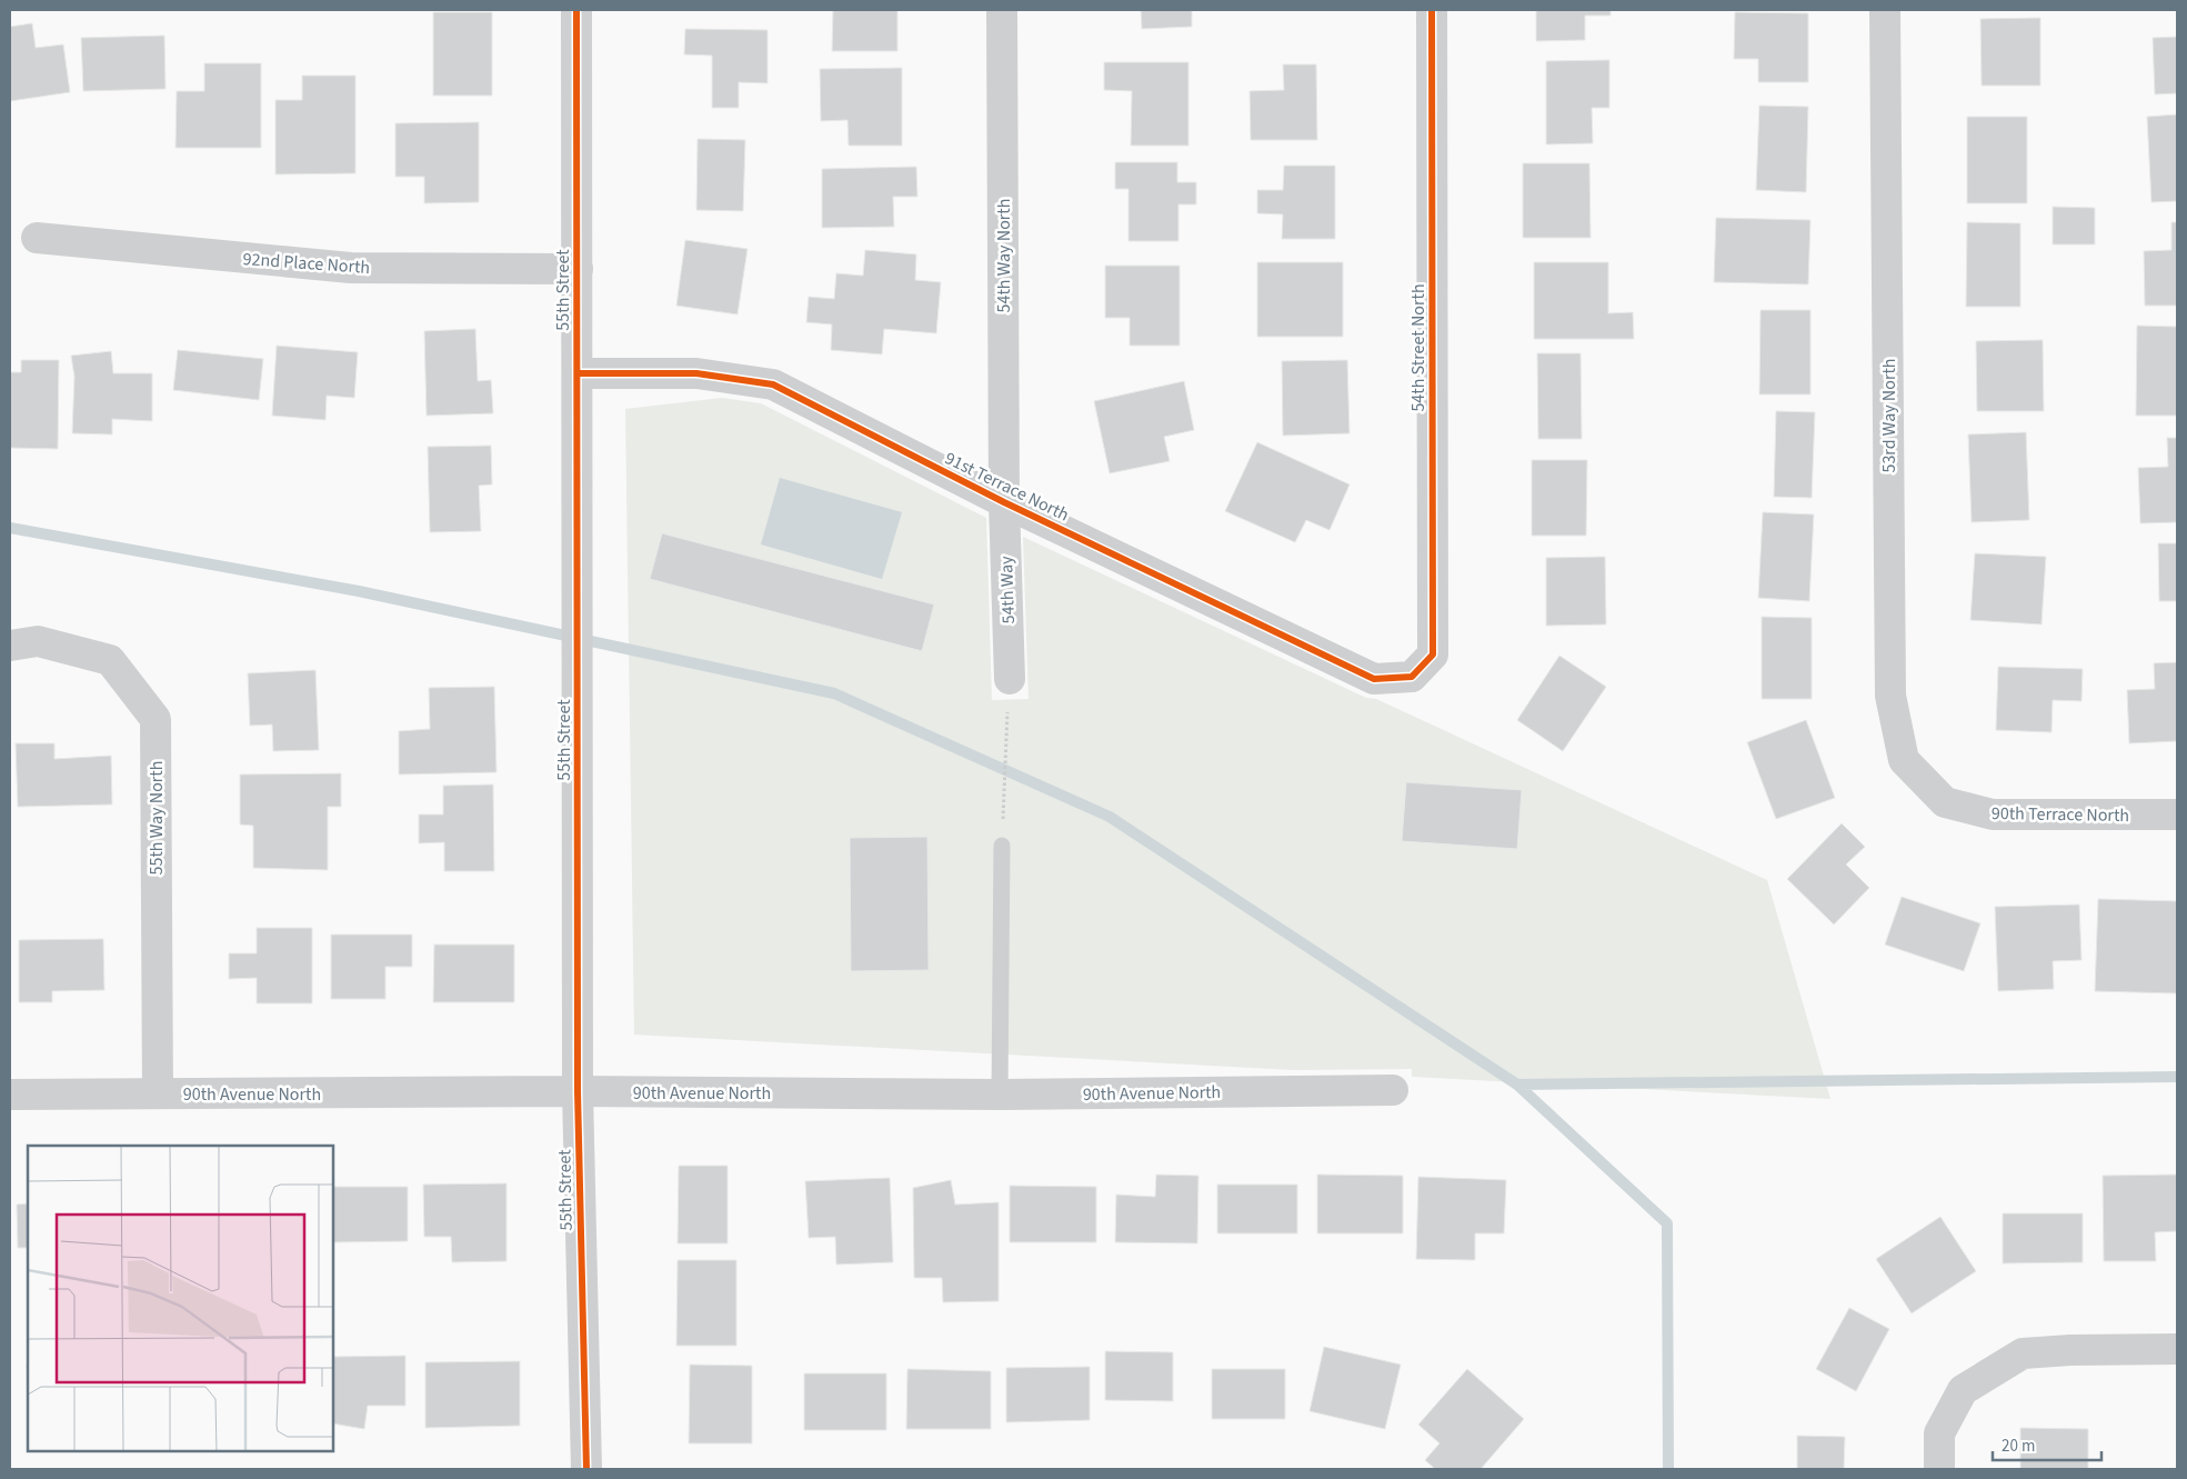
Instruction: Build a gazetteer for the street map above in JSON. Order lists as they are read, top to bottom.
{
  "streets": {
    "street": [
      "54th Way North",
      "92nd Place North",
      "55th Street",
      "54th Street North",
      "53rd Way North",
      "91st Terrace North",
      "54th Way",
      "90th Terrace North",
      "55th Way North",
      "90th Avenue North"
    ]
  },
  "crossings": [
    ["54th Way North", "91st Terrace North"],
    ["54th Way North", "54th Way"],
    ["92nd Place North", "55th Street"],
    ["55th Street", "91st Terrace North"],
    ["55th Street", "90th Avenue North"],
    ["54th Street North", "91st Terrace North"],
    ["53rd Way North", "90th Terrace North"],
    ["91st Terrace North", "54th Way"],
    ["55th Way North", "90th Avenue North"]
  ],
  "scale_bar": "20 m"
}
